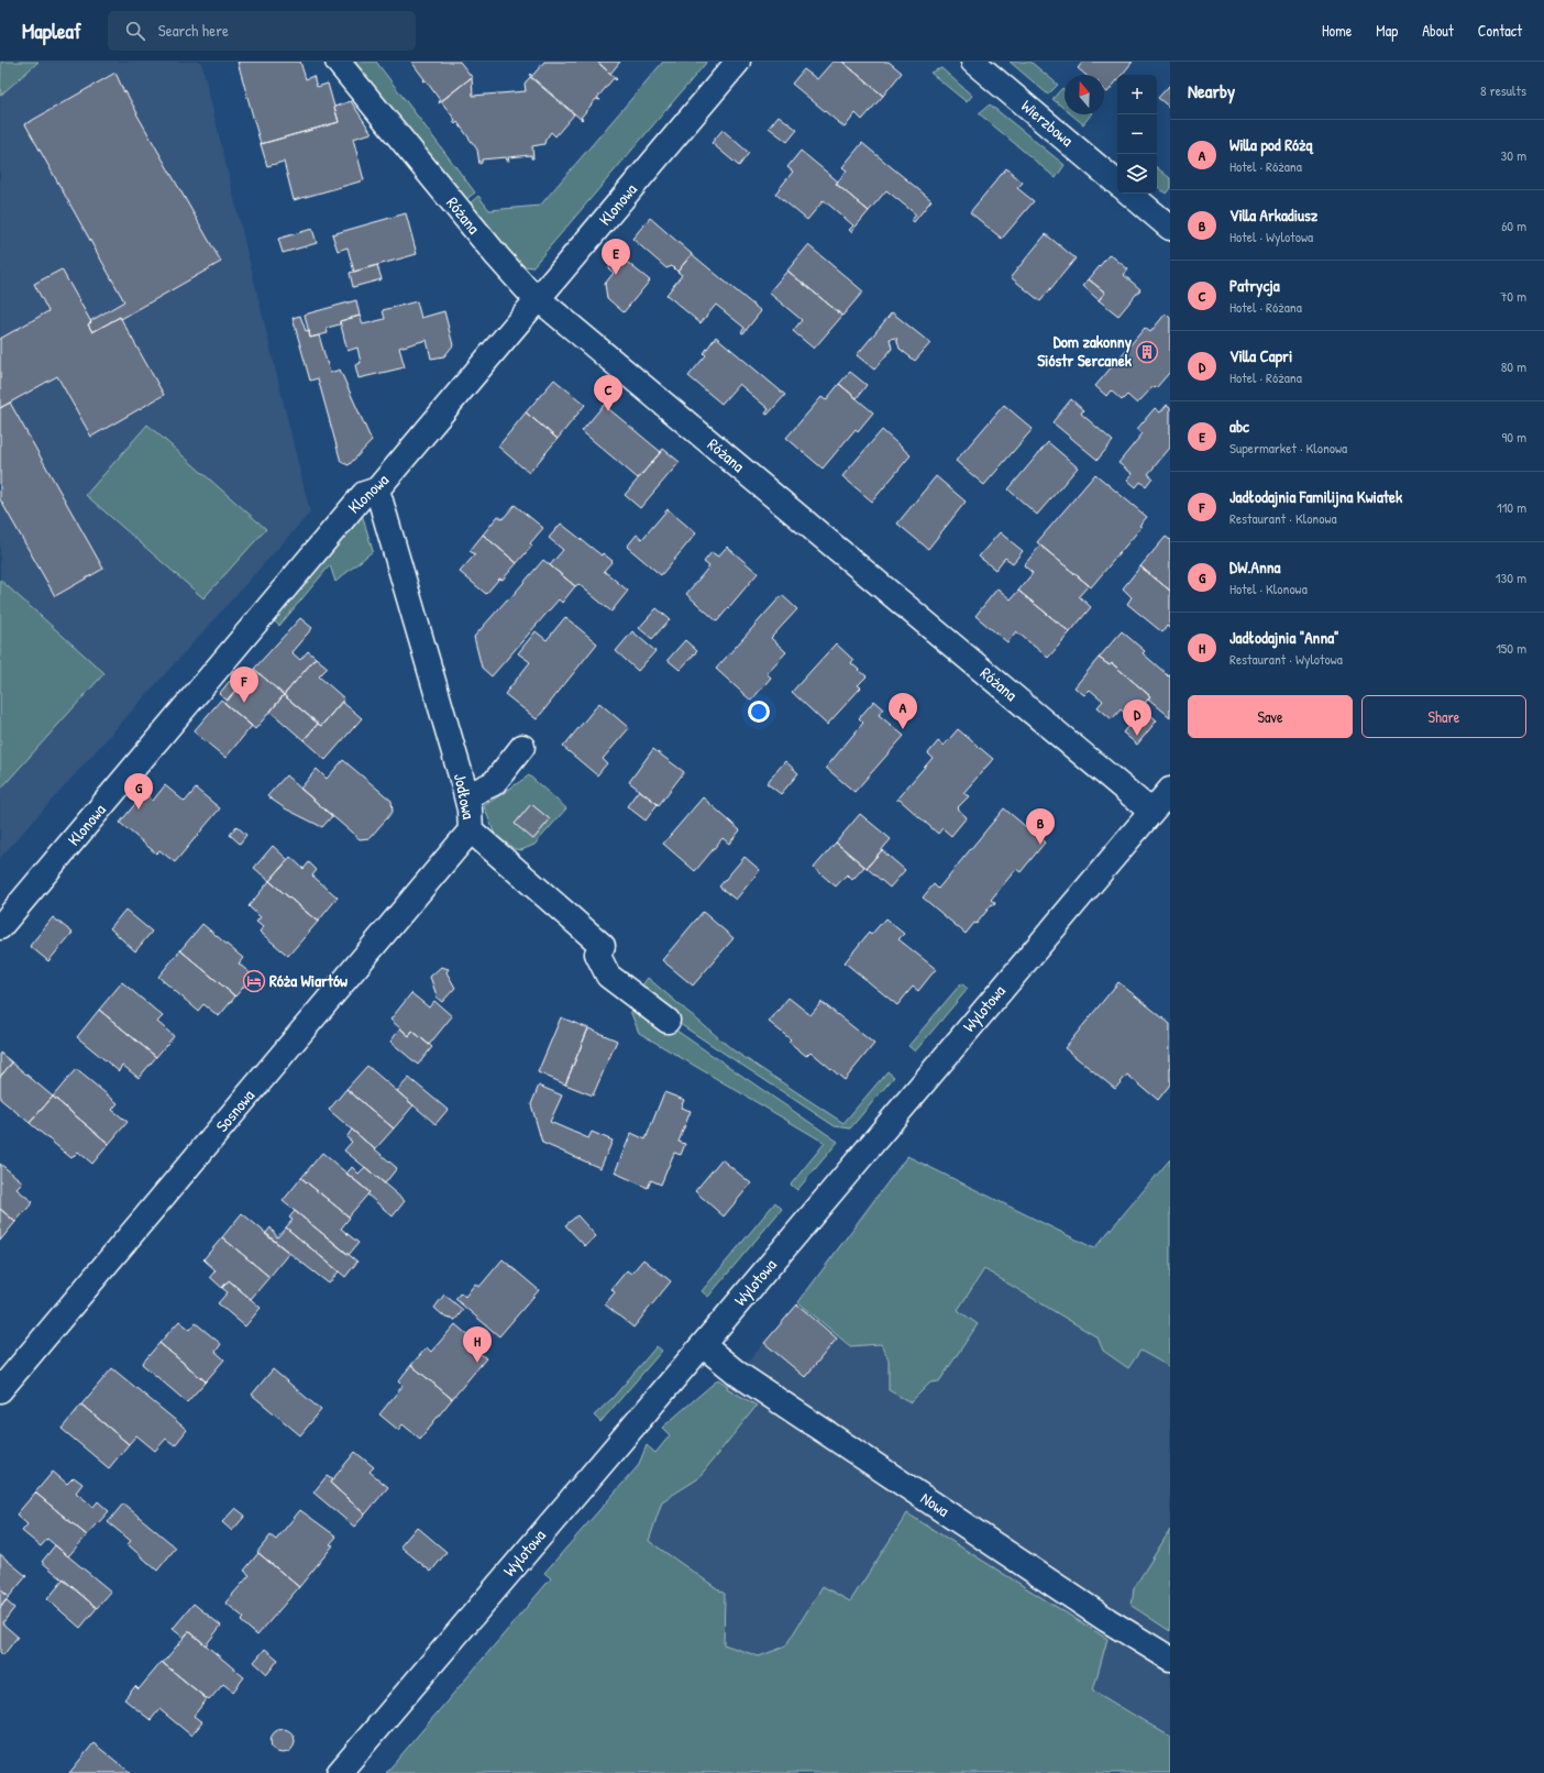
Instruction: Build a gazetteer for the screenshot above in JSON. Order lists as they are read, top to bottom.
{
  "streets": {
    "street": [
      "Wierzbowa",
      "Klonowa",
      "Różana",
      "Jodłowa",
      "Wylotowa",
      "Sosnowa",
      "Nowa"
    ]
  },
  "crossings": [
    ["Klonowa", "Różana"],
    ["Klonowa", "Jodłowa"],
    ["Różana", "Wylotowa"],
    ["Jodłowa", "Sosnowa"],
    ["Wylotowa", "Nowa"]
  ],
  "places": {
    "building": ["Dom zakonny Sióstr Sercanek"],
    "hotel": ["Róża Wiartów"]
  },
  "north": "top",
  "page": {
    "header": "Mapleaf",
    "search": "Search here",
    "nav": [
      "Home",
      "Map",
      "About",
      "Contact"
    ],
    "heading": ["Nearby", "8 results"],
    "map_buttons": ["+", "−"],
    "list": [
      {
        "mark": "A",
        "name": "Willa pod Różą",
        "note": "Hotel · Różana",
        "value": "30 m"
      },
      {
        "mark": "B",
        "name": "Villa Arkadiusz",
        "note": "Hotel · Wylotowa",
        "value": "60 m"
      },
      {
        "mark": "C",
        "name": "Patrycja",
        "note": "Hotel · Różana",
        "value": "70 m"
      },
      {
        "mark": "D",
        "name": "Villa Capri",
        "note": "Hotel · Różana",
        "value": "80 m"
      },
      {
        "mark": "E",
        "name": "abc",
        "note": "Supermarket · Klonowa",
        "value": "90 m"
      },
      {
        "mark": "F",
        "name": "Jadłodajnia Familijna Kwiatek",
        "note": "Restaurant · Klonowa",
        "value": "110 m"
      },
      {
        "mark": "G",
        "name": "DW.Anna",
        "note": "Hotel · Klonowa",
        "value": "130 m"
      },
      {
        "mark": "H",
        "name": "Jadłodajnia \"Anna\"",
        "note": "Restaurant · Wylotowa",
        "value": "150 m"
      }
    ],
    "pins": [
      "E",
      "C",
      "F",
      "A",
      "D",
      "G",
      "B",
      "H"
    ],
    "buttons": ["Save", "Share"]
  }
}
